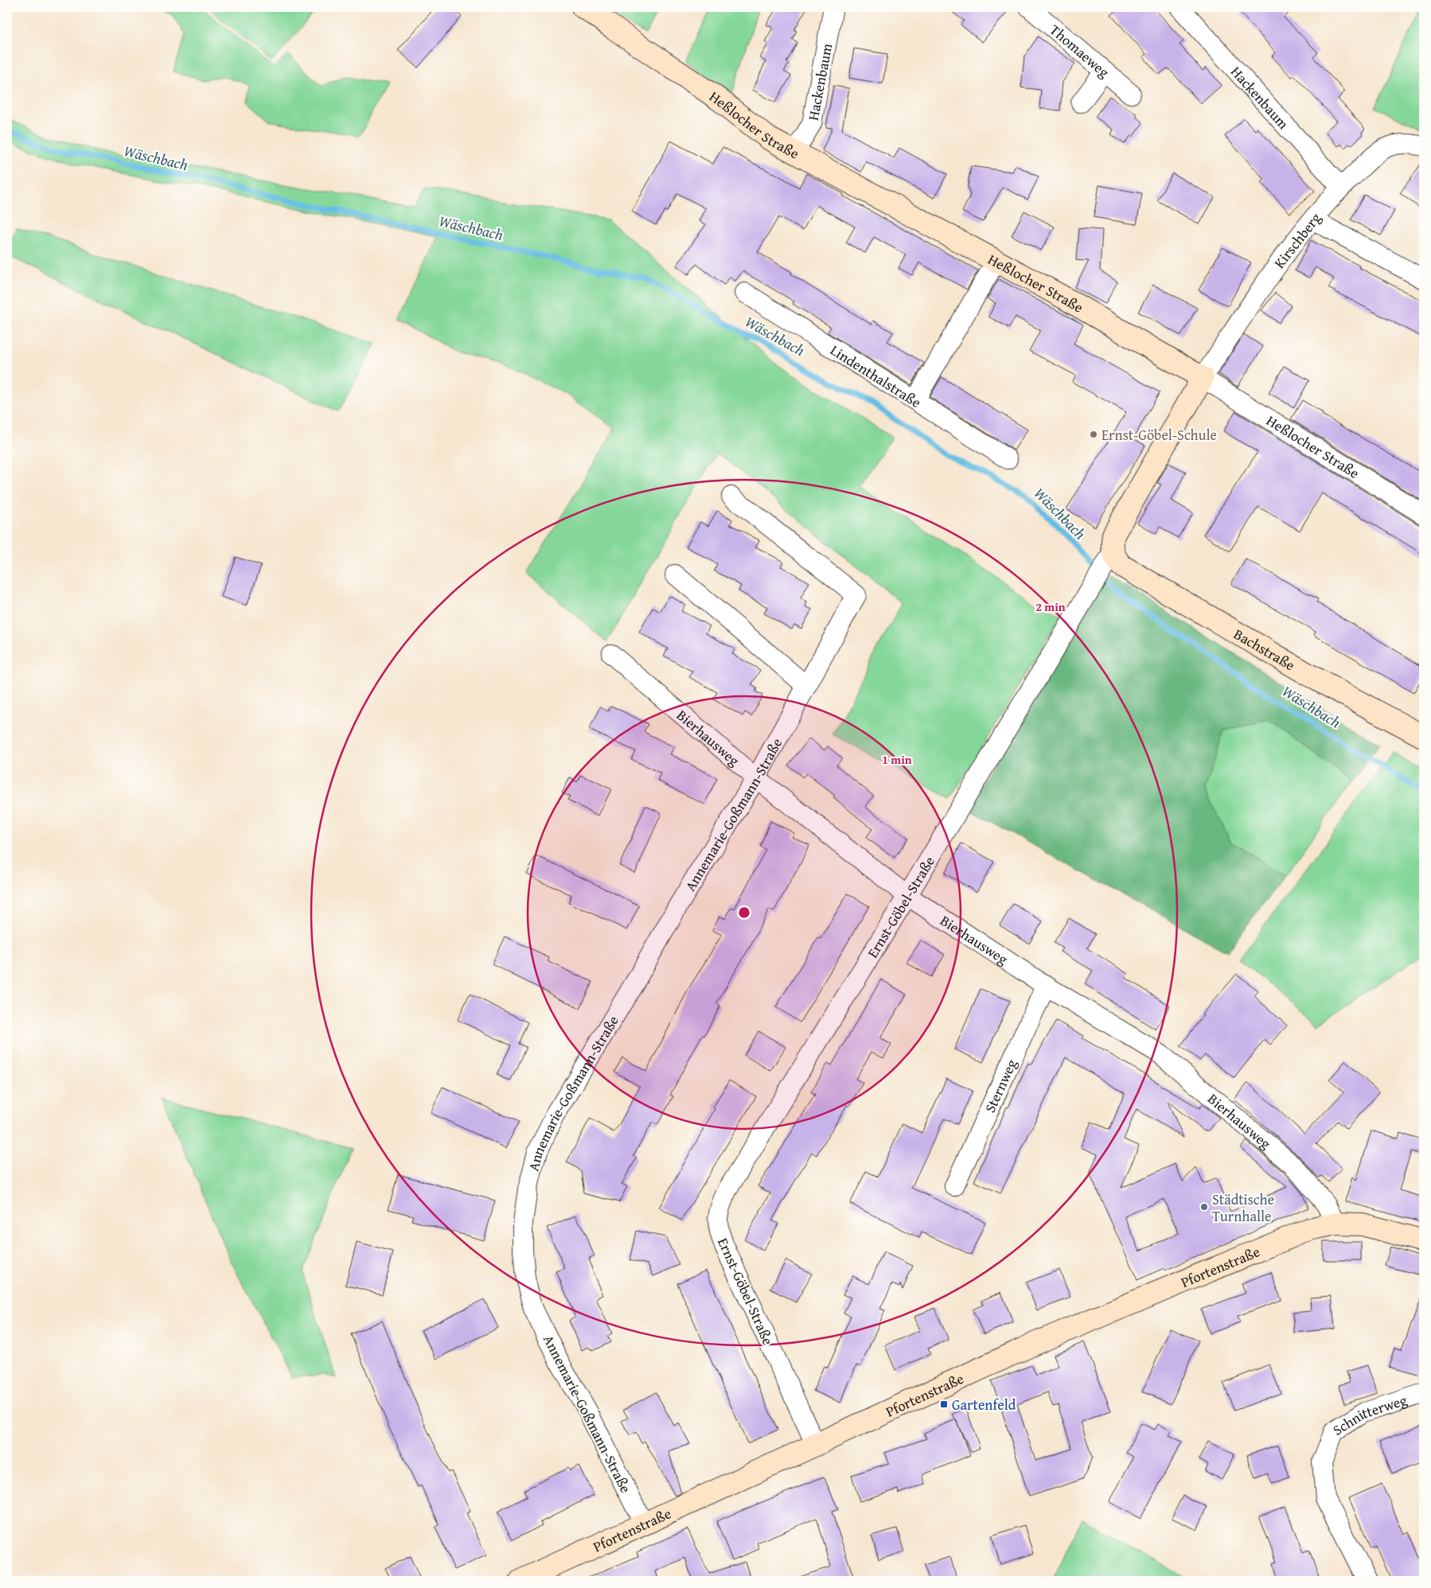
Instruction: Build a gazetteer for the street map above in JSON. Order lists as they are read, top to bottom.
{
  "streets": {
    "street": [
      "Thomaeweg",
      "Hackenbaum",
      "Heßlocher Straße",
      "Kirschberg",
      "Lindenthalstraße",
      "Bachstraße",
      "Bierhausweg",
      "Annemarie-Goßmann-Straße",
      "Ernst-Göbel-Straße",
      "Sternweg",
      "Pfortenstraße",
      "Schnitterweg"
    ]
  },
  "crossings": [
    ["Hackenbaum", "Heßlocher Straße"],
    ["Hackenbaum", "Kirschberg"],
    ["Heßlocher Straße", "Kirschberg"],
    ["Heßlocher Straße", "Ernst-Göbel-Straße"],
    ["Kirschberg", "Ernst-Göbel-Straße"],
    ["Bachstraße", "Ernst-Göbel-Straße"],
    ["Bierhausweg", "Annemarie-Goßmann-Straße"],
    ["Bierhausweg", "Ernst-Göbel-Straße"],
    ["Bierhausweg", "Sternweg"],
    ["Bierhausweg", "Pfortenstraße"],
    ["Annemarie-Goßmann-Straße", "Pfortenstraße"],
    ["Ernst-Göbel-Straße", "Pfortenstraße"]
  ],
  "water": ["Wäschbach"],
  "places": {
    "other": ["Ernst-Göbel-Schule", "Städtische Turnhalle"],
    "transit": ["Gartenfeld"]
  },
  "rings": ["2 min", "1 min"]
}
